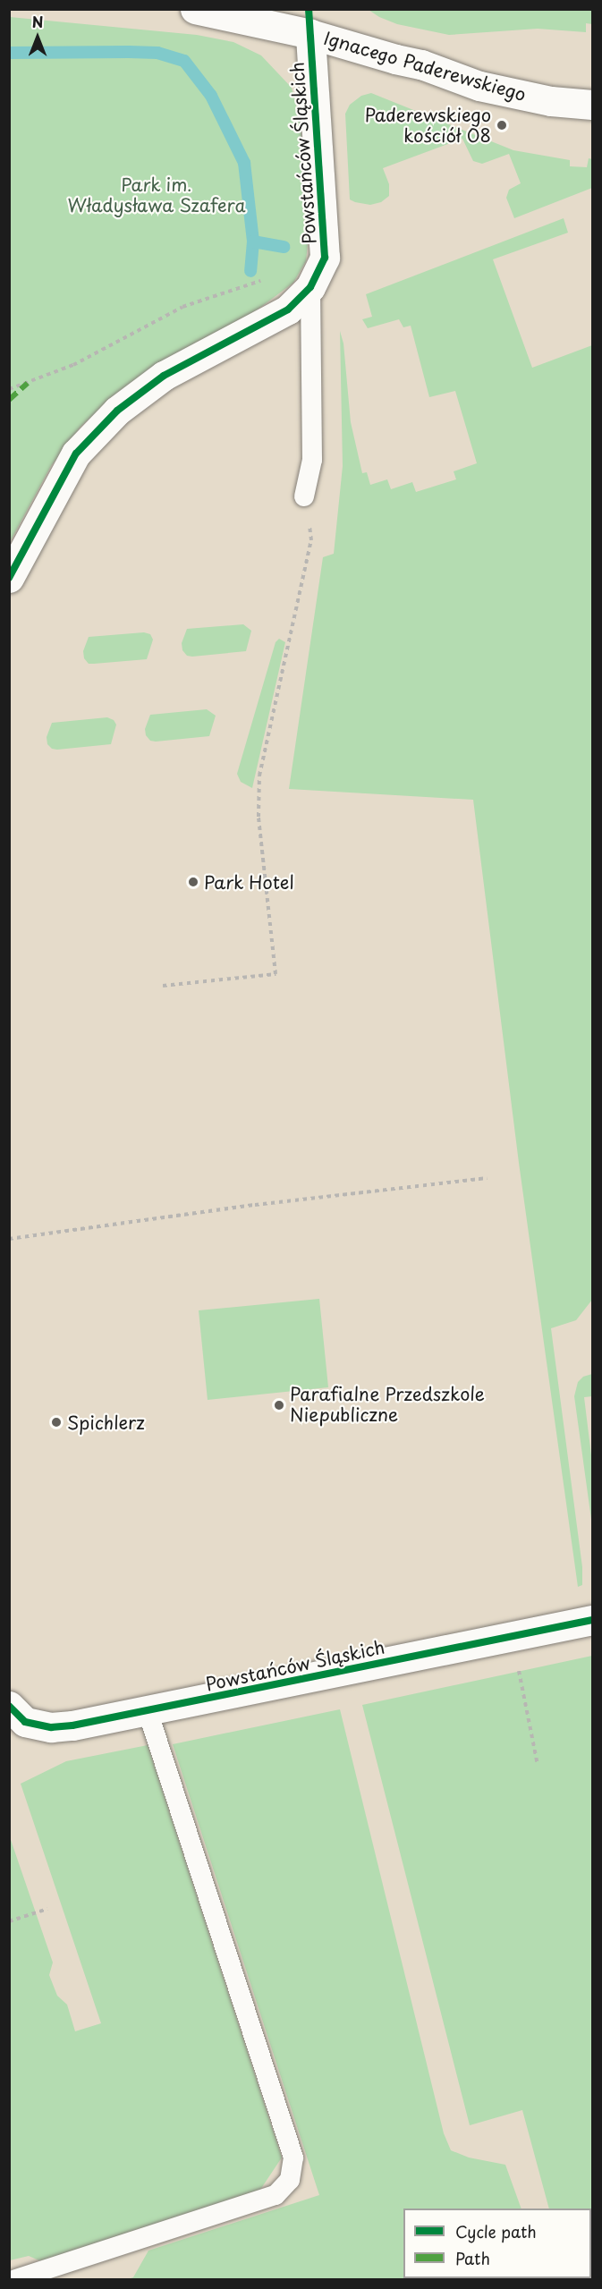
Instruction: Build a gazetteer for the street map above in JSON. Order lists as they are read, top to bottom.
{
  "streets": {
    "street": ["Ignacego Paderewskiego", "Powstańców Śląskich"]
  },
  "crossings": [
    ["Ignacego Paderewskiego", "Powstańców Śląskich"]
  ],
  "parks": ["Park im. Władysława Szafera"],
  "places": [
    "Paderewskiego kościół 08",
    "Park Hotel",
    "Parafialne Przedszkole Niepubliczne",
    "Spichlerz"
  ],
  "legend": ["Cycle path", "Path"],
  "north": "top"
}
